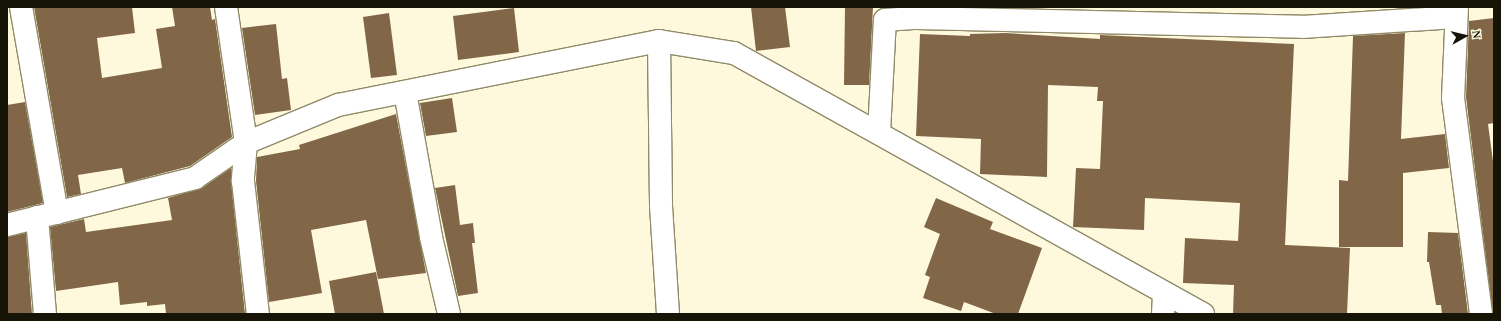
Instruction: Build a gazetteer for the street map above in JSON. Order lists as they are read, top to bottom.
{
  "north": "right"
}
